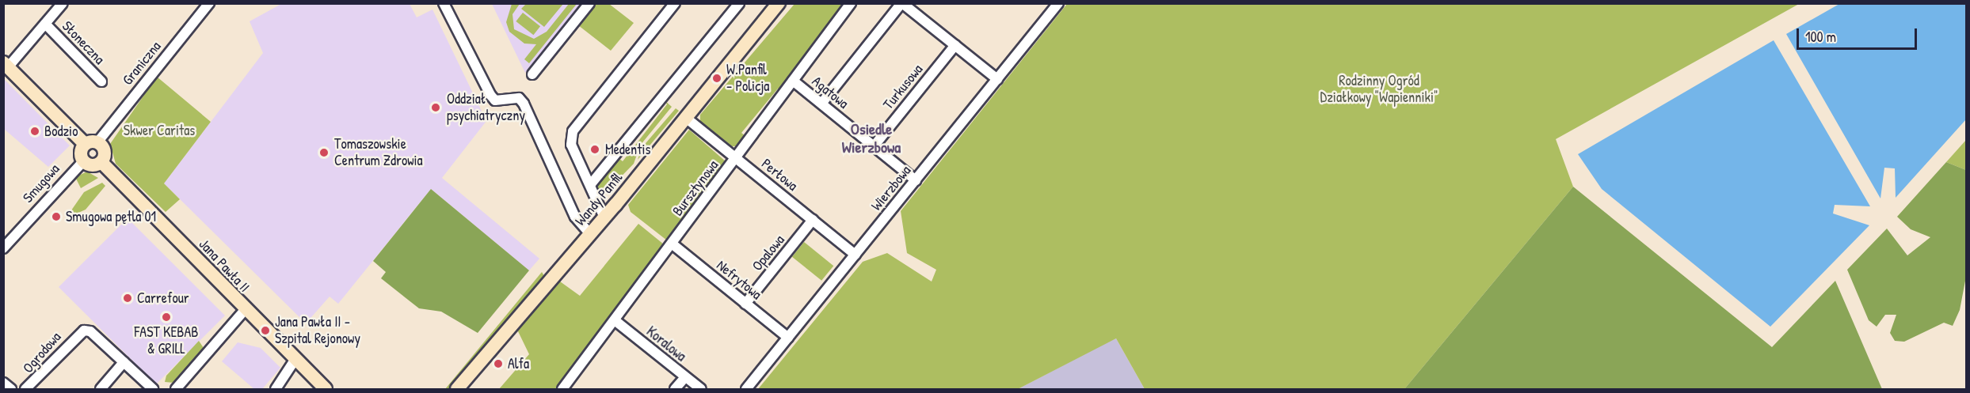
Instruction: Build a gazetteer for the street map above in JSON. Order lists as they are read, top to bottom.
{
  "streets": {
    "street": [
      "Słoneczna",
      "Graniczna",
      "Turkusowa",
      "Agatowa",
      "Perłowa",
      "Smugowa",
      "Bursztynowa",
      "Wierzbowa",
      "Wandy Panfil",
      "Opalowa",
      "Jana Pawła II",
      "Nefrytowa",
      "Koralowa",
      "Ogrodowa"
    ]
  },
  "crossings": [
    ["Graniczna", "Smugowa"],
    ["Graniczna", "Jana Pawła II"],
    ["Turkusowa", "Agatowa"],
    ["Agatowa", "Bursztynowa"],
    ["Agatowa", "Wierzbowa"],
    ["Perłowa", "Bursztynowa"],
    ["Perłowa", "Wierzbowa"],
    ["Perłowa", "Wandy Panfil"],
    ["Perłowa", "Opalowa"],
    ["Smugowa", "Jana Pawła II"],
    ["Bursztynowa", "Nefrytowa"],
    ["Bursztynowa", "Koralowa"],
    ["Wierzbowa", "Nefrytowa"],
    ["Opalowa", "Nefrytowa"]
  ],
  "districts": ["Osiedle Wierzbowa"],
  "parks": ["Rodzinny Ogród Działkowy \"Wapienniki\"", "Skwer Caritas"],
  "places": [
    "W.Panfil - Policja",
    "Oddział psychiatryczny",
    "Bodzio",
    "Medentis",
    "Tomaszowskie Centrum Zdrowia",
    "Smugowa pętla 01",
    "Carrefour",
    "FAST KEBAB & GRILL",
    "Jana Pawła II - Szpital Rejonowy",
    "Alfa"
  ],
  "scale_bar": "100 m"
}
